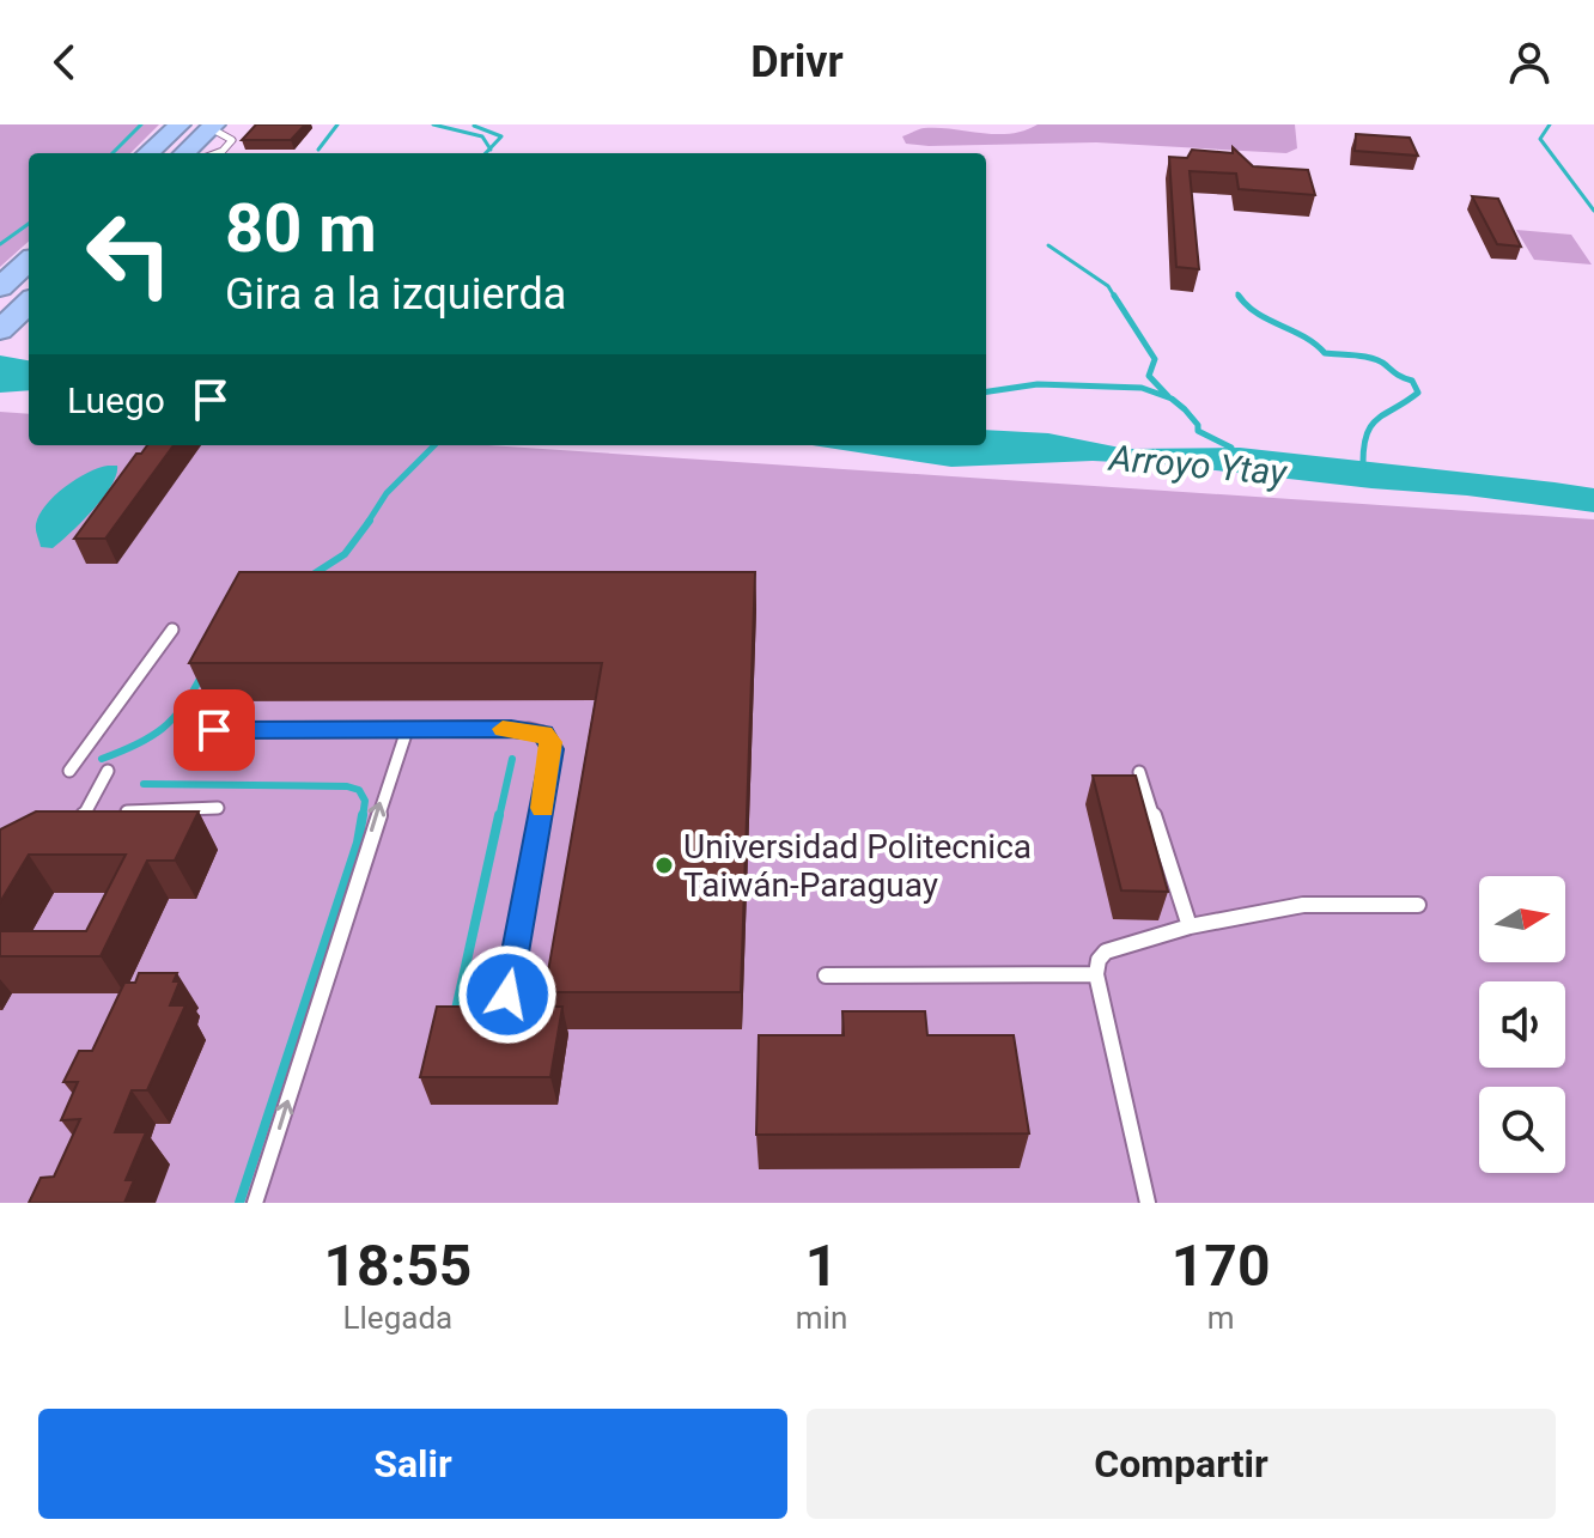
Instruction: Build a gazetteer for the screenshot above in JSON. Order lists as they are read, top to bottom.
{
  "water": ["Arroyo Ytay"],
  "places": ["Universidad Politecnica Taiwán-Paraguay"],
  "north": "right",
  "page": {
    "header": "Drivr",
    "turn": ["80 m", "Gira a la izquierda"],
    "then": "Luego",
    "eta": [
      "18:55",
      "Llegada",
      "1",
      "min",
      "170",
      "m"
    ],
    "buttons": ["Salir", "Compartir"]
  }
}
